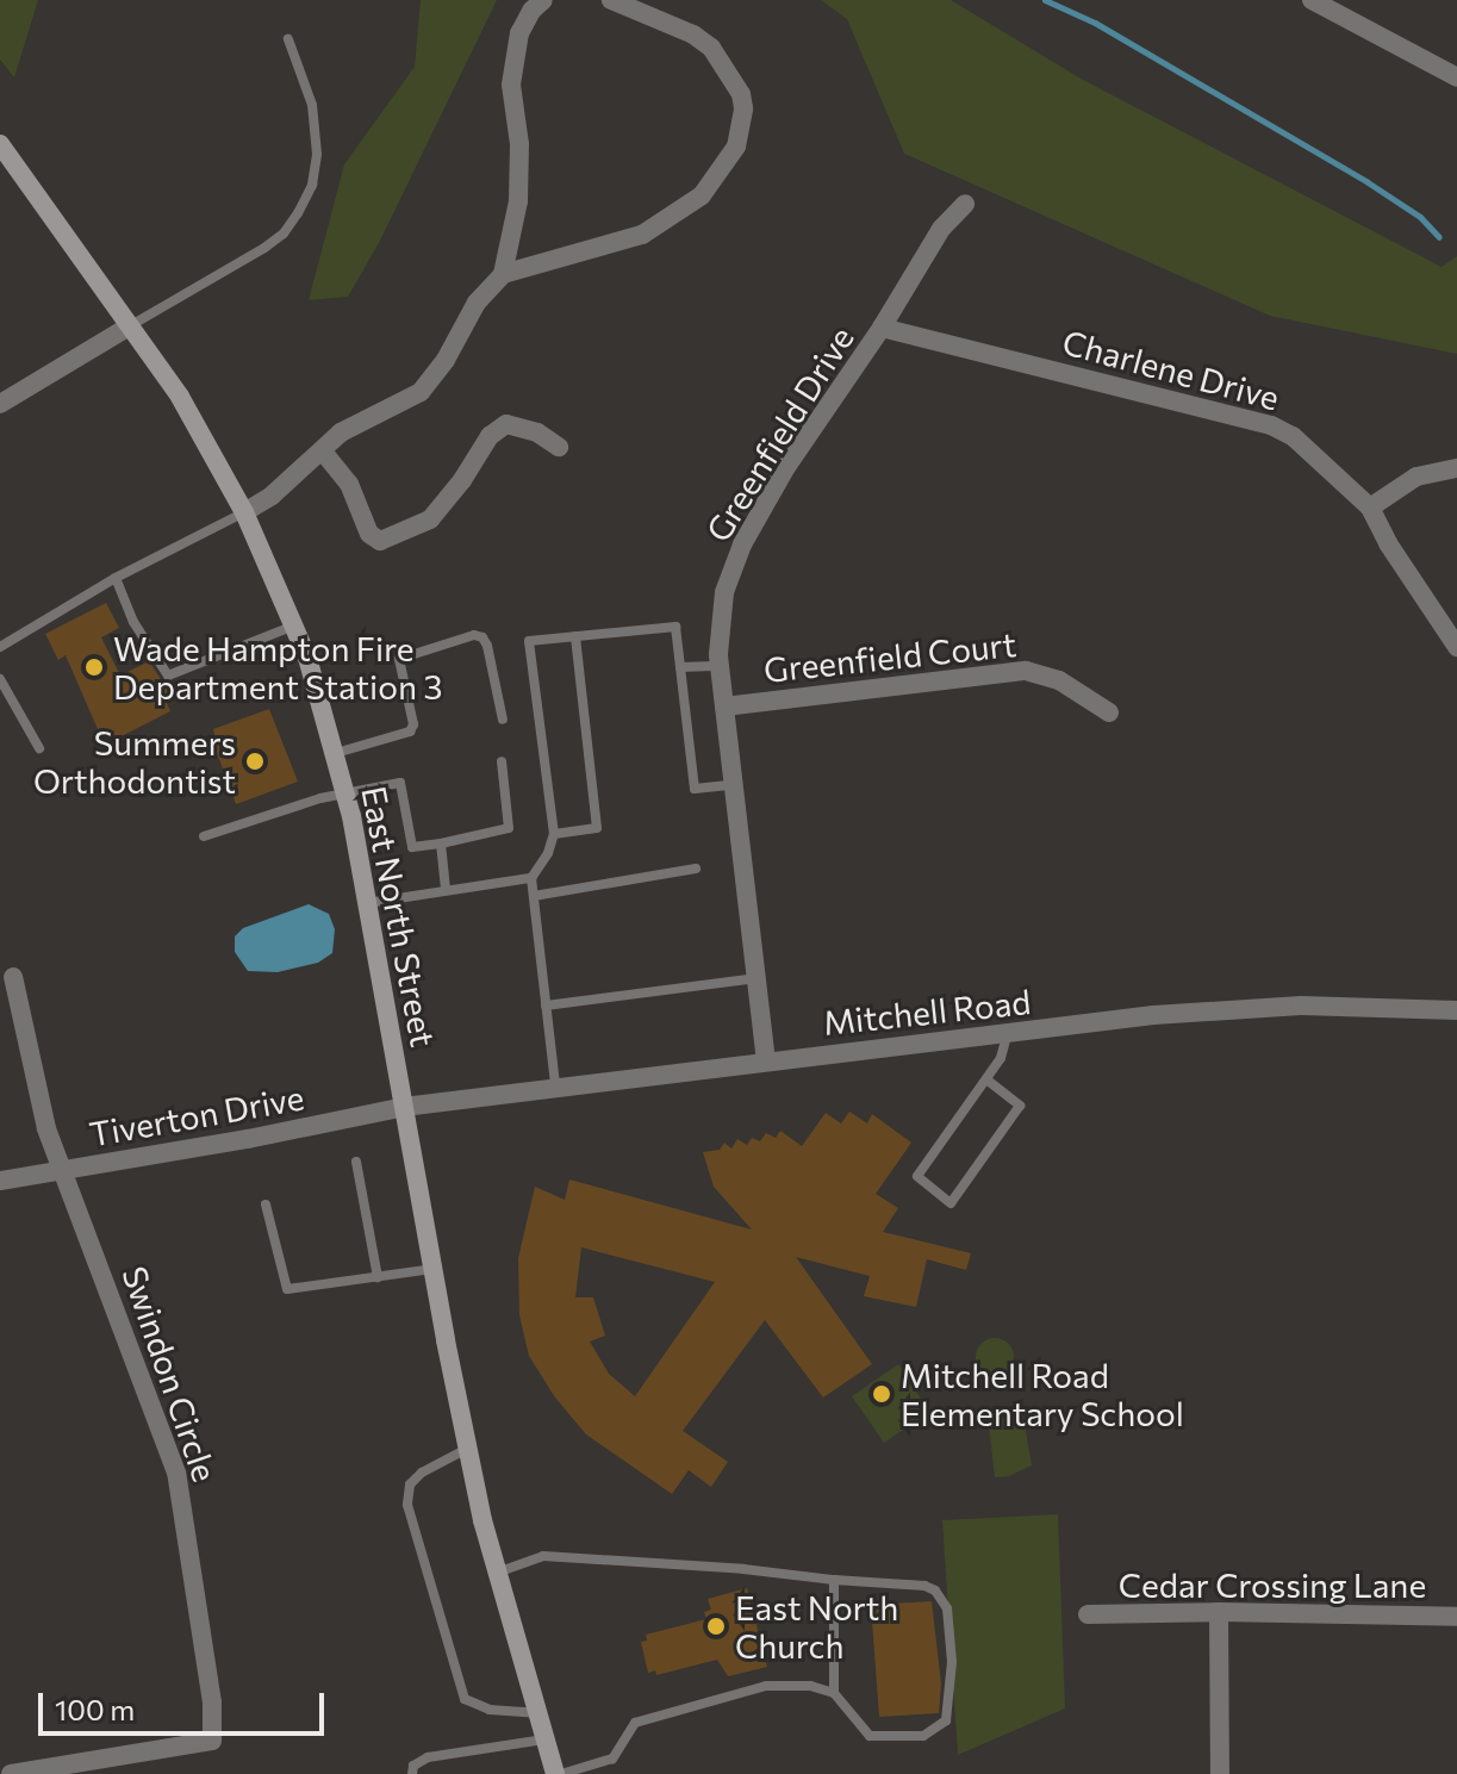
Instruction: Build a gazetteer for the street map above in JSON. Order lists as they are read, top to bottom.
{
  "streets": {
    "main road": ["East North Street"],
    "street": [
      "Charlene Drive",
      "Greenfield Drive",
      "Greenfield Court",
      "Mitchell Road",
      "Tiverton Drive",
      "Swindon Circle",
      "Cedar Crossing Lane"
    ]
  },
  "crossings": [
    ["Charlene Drive", "Greenfield Drive"],
    ["Greenfield Drive", "Greenfield Court"],
    ["Greenfield Drive", "Mitchell Road"],
    ["East North Street", "Mitchell Road"],
    ["East North Street", "Tiverton Drive"],
    ["Mitchell Road", "Tiverton Drive"],
    ["Tiverton Drive", "Swindon Circle"]
  ],
  "places": [
    "Wade Hampton Fire Department Station 3",
    "Summers Orthodontist",
    "Mitchell Road Elementary School",
    "East North Church"
  ],
  "scale_bar": "100 m"
}
